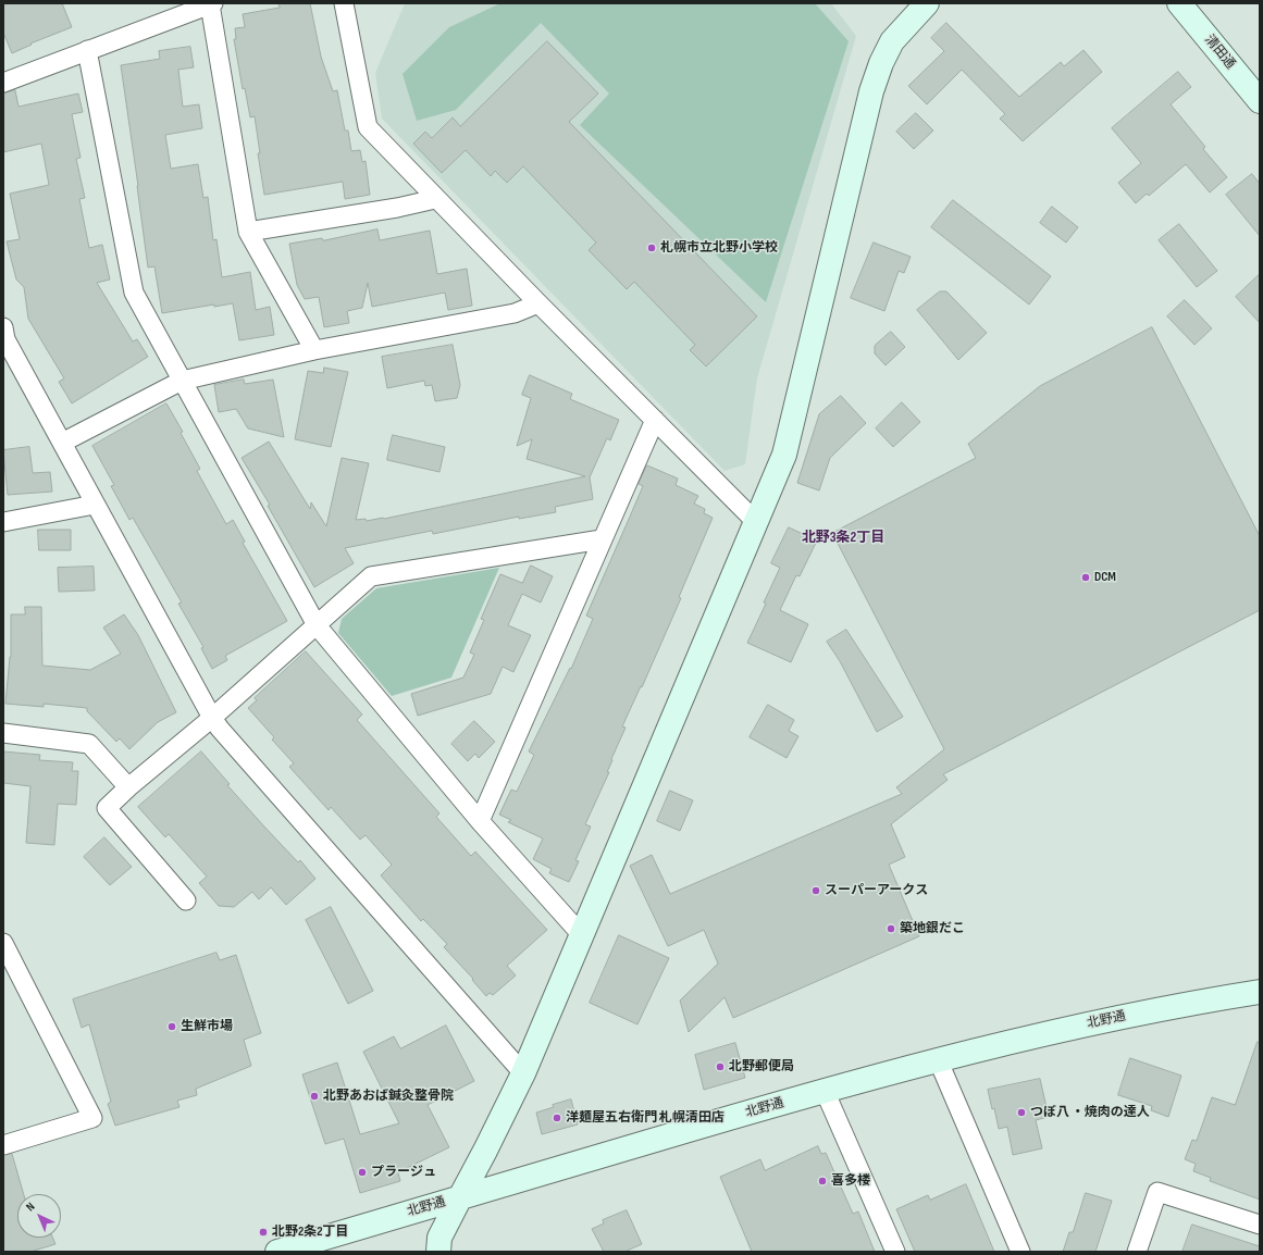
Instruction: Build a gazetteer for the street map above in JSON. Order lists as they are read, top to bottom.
{
  "streets": {
    "street": ["清田通", "北野通"]
  },
  "districts": ["北野3条2丁目"],
  "places": [
    "札幌市立北野小学校",
    "DCM",
    "スーパーアークス",
    "築地銀だこ",
    "生鮮市場",
    "北野郵便局",
    "北野あおば鍼灸整骨院",
    "つぼ八 ・焼肉の達人",
    "洋麺屋五右衛門 札幌清田店",
    "プラージュ",
    "喜多楼",
    "北野2条2丁目"
  ],
  "north": "top left"
}
